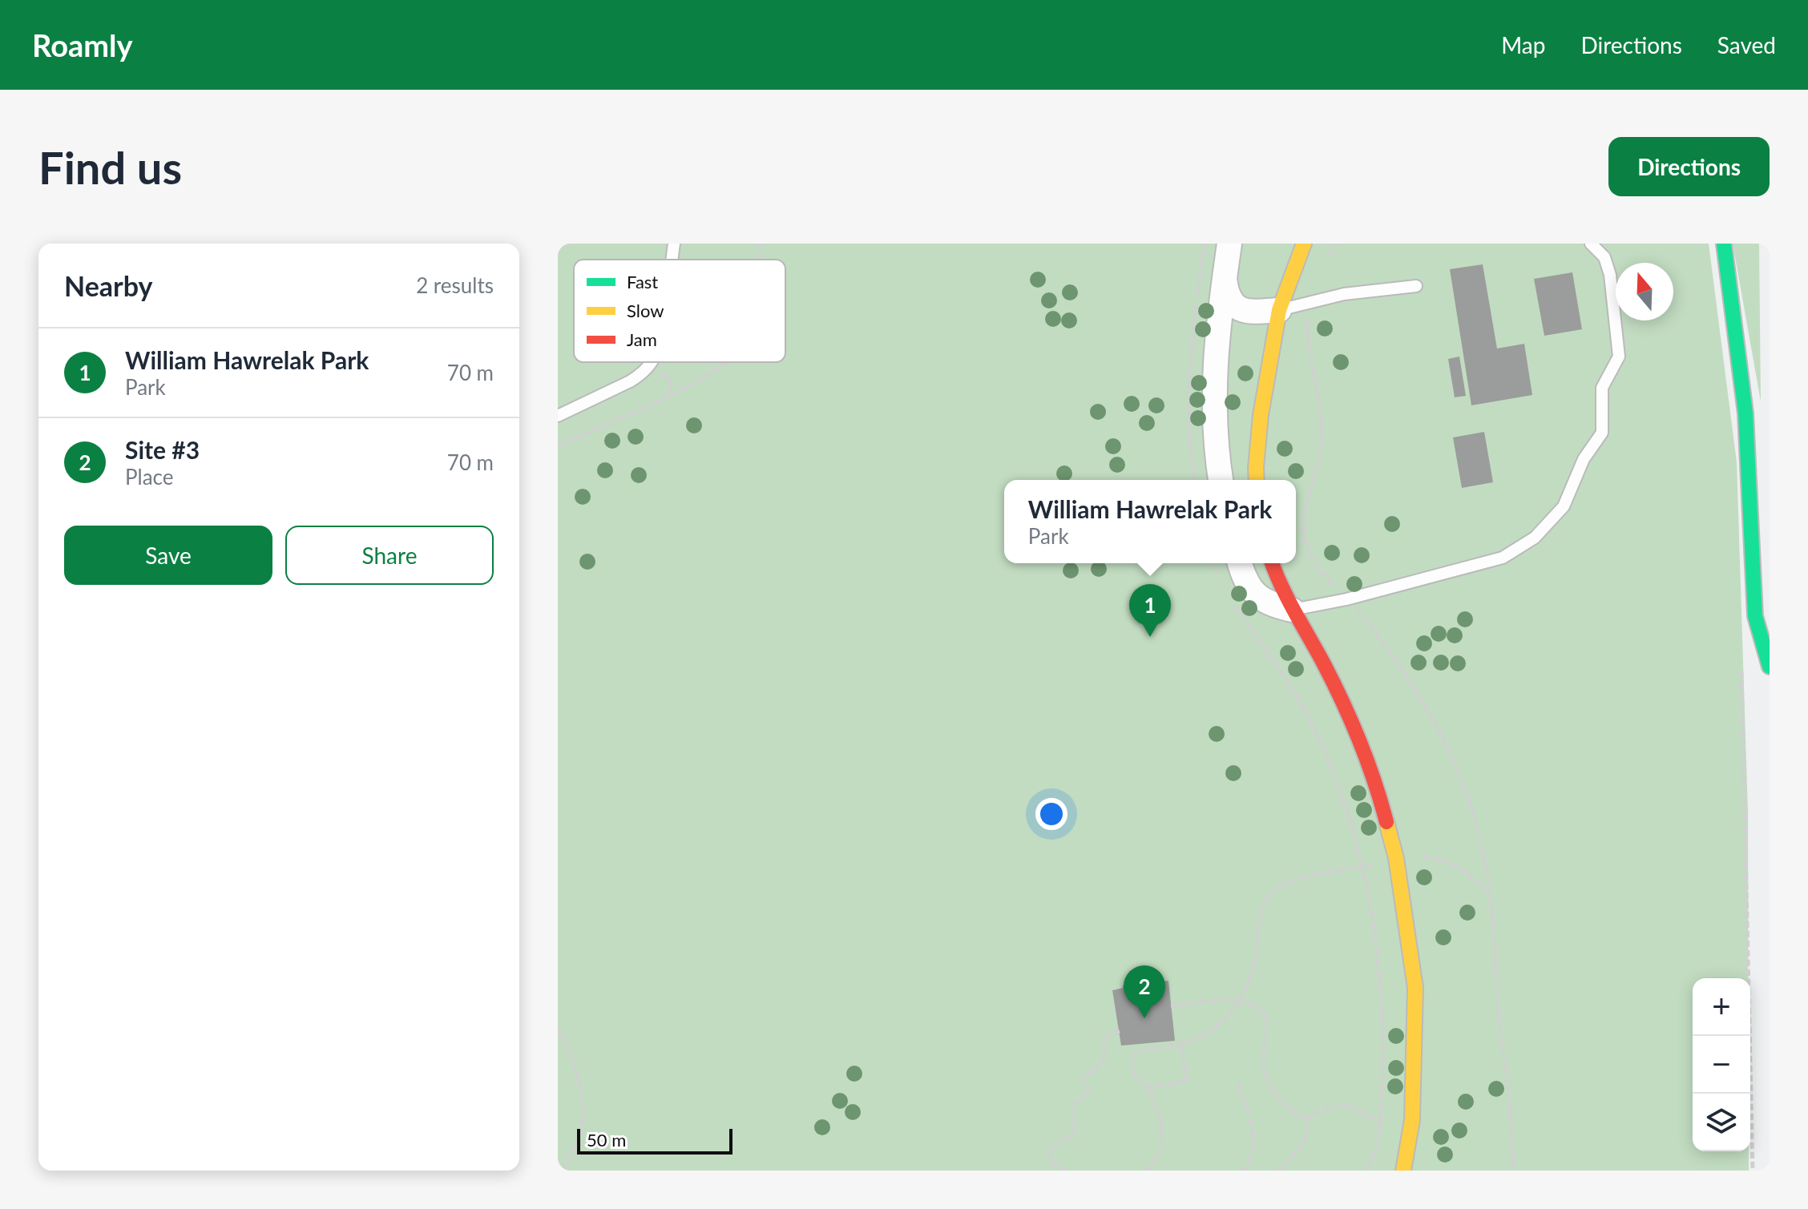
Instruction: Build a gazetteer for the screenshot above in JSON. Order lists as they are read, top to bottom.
{
  "legend": ["Fast", "Slow", "Jam"],
  "scale_bar": "50 m",
  "north": "top",
  "page": {
    "header": "Roamly",
    "nav": ["Map", "Directions", "Saved"],
    "buttons": [
      "Directions",
      ["Save", "Share"]
    ],
    "title": "Find us",
    "heading": ["Nearby", "2 results"],
    "list": [
      {
        "mark": "1",
        "name": "William Hawrelak Park",
        "note": "Park",
        "value": "70 m"
      },
      {
        "mark": "2",
        "name": "Site #3",
        "note": "Place",
        "value": "70 m"
      }
    ],
    "popup": ["William Hawrelak Park", "Park"],
    "pins": ["1", "2"],
    "map_buttons": ["+", "−"],
    "scale": "50 m"
  }
}
